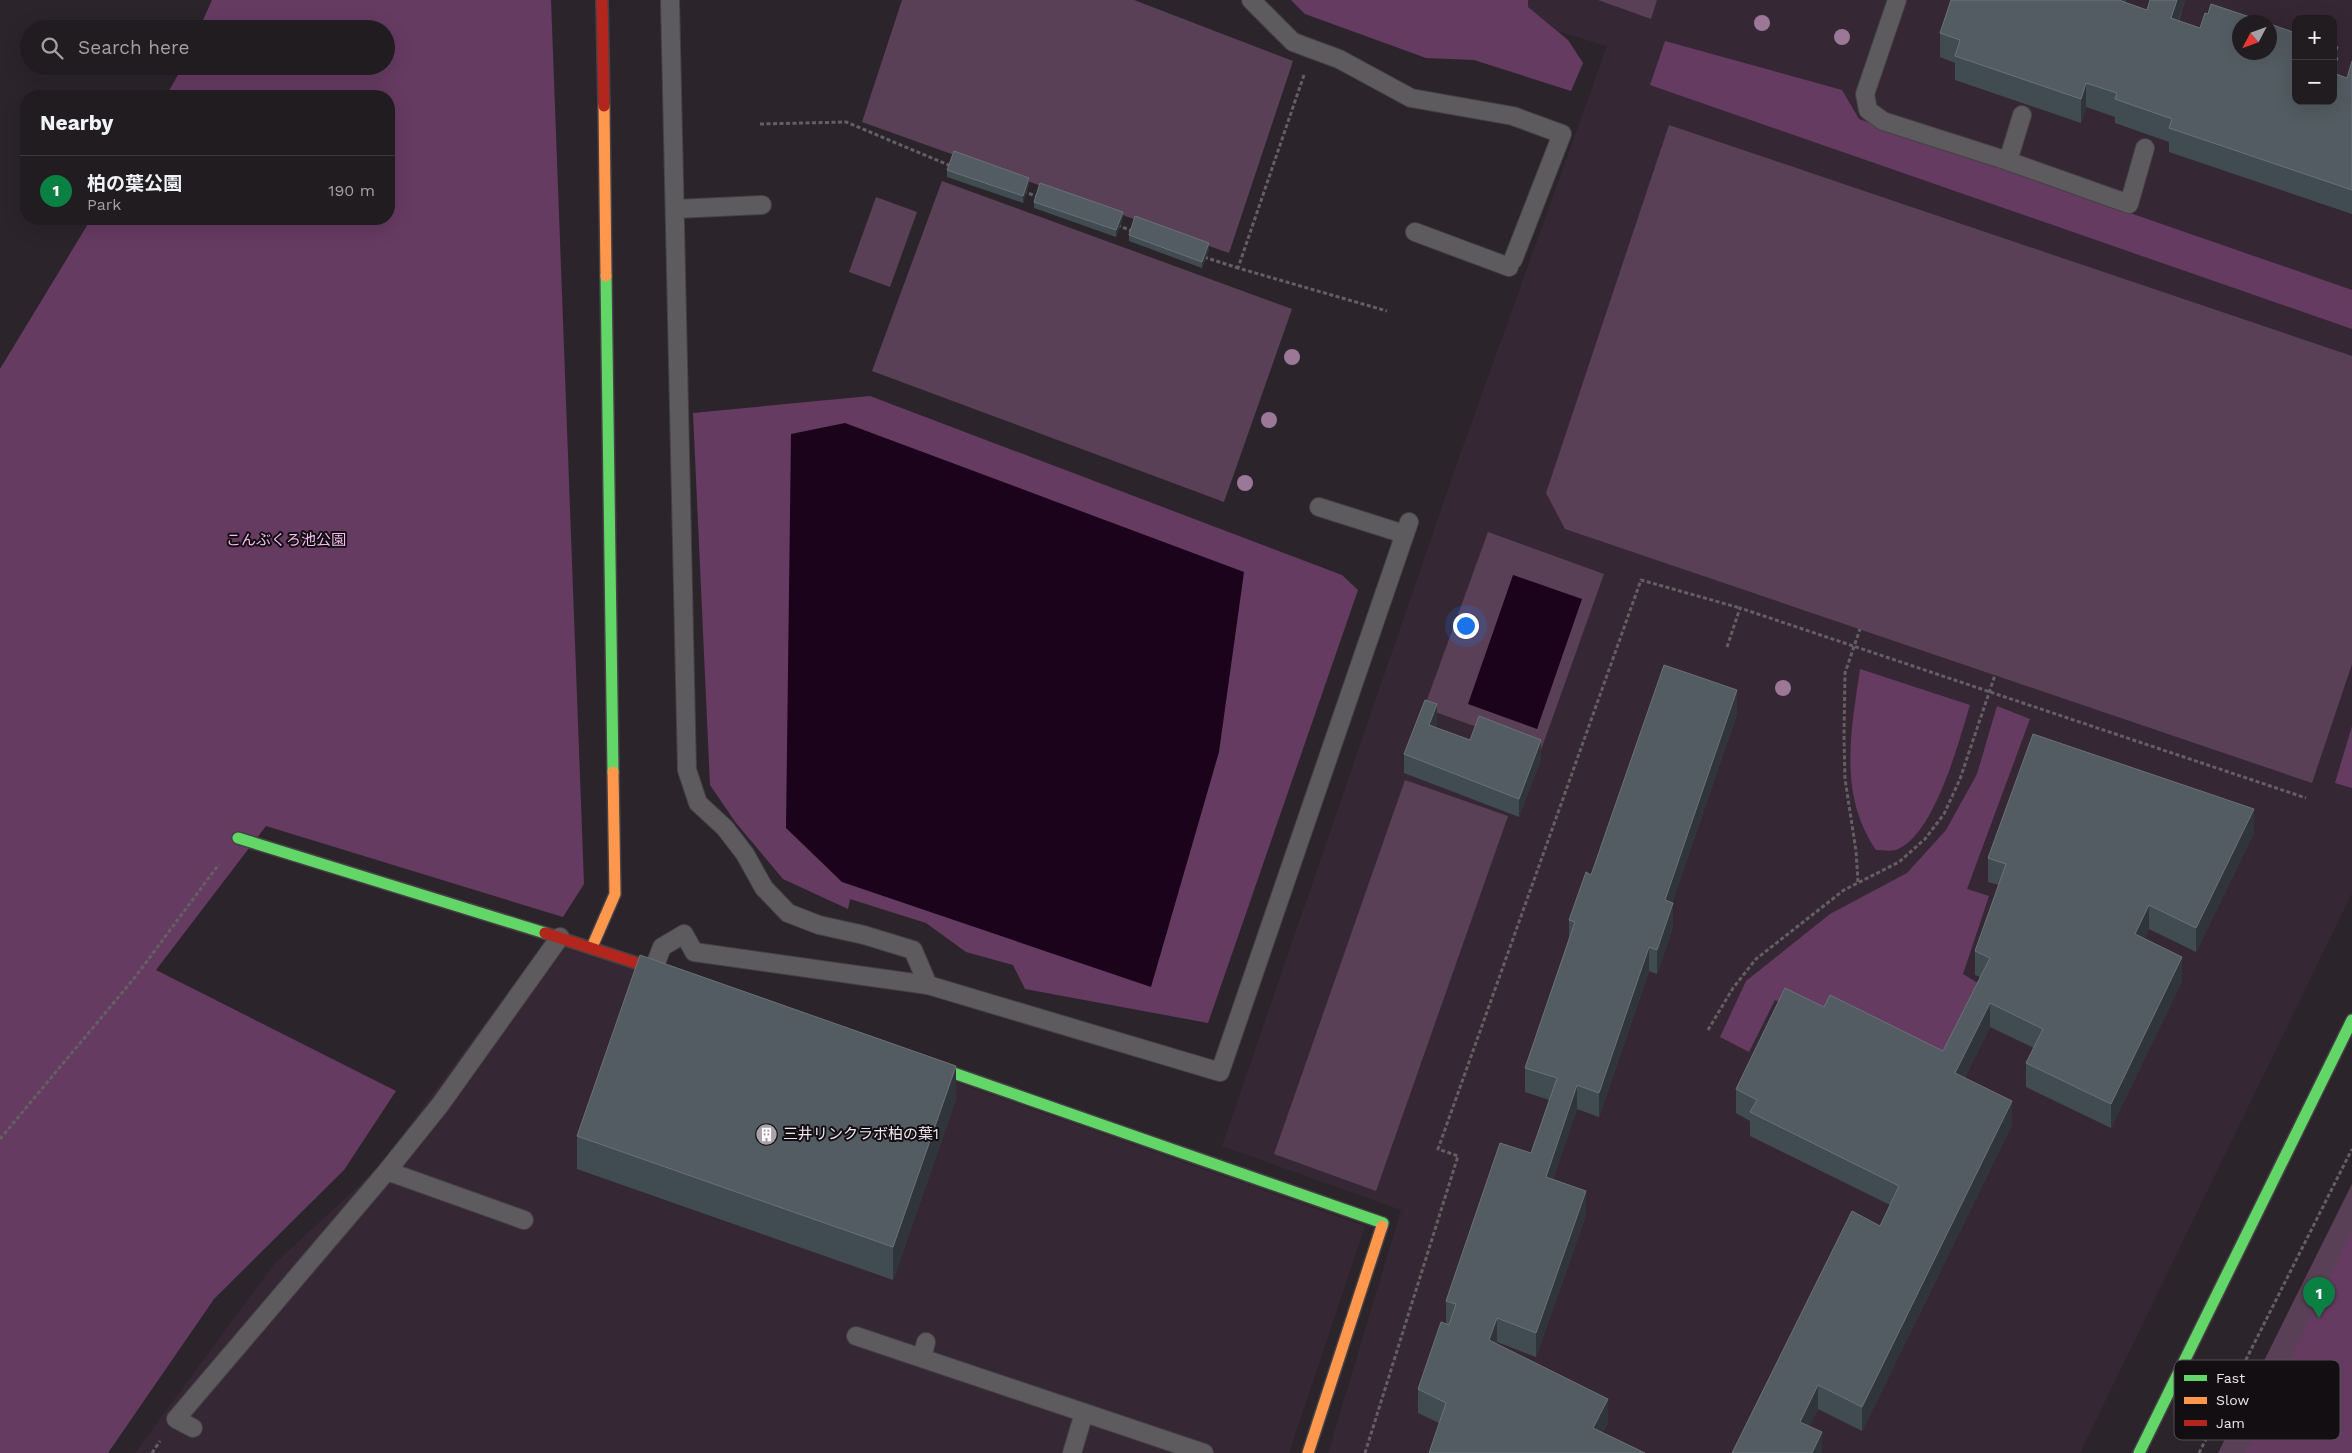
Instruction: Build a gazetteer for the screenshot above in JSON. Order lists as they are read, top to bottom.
{
  "parks": ["こんぶくろ池公園"],
  "places": {
    "building": ["三井リンクラボ柏の葉1"]
  },
  "legend": ["Fast", "Slow", "Jam"],
  "north": "bottom left",
  "page": {
    "map_buttons": ["+", "−"],
    "search": "Search here",
    "heading": "Nearby",
    "list": [
      {
        "mark": "1",
        "name": "柏の葉公園",
        "note": "Park",
        "value": "190 m"
      }
    ],
    "pins": "1"
  }
}
